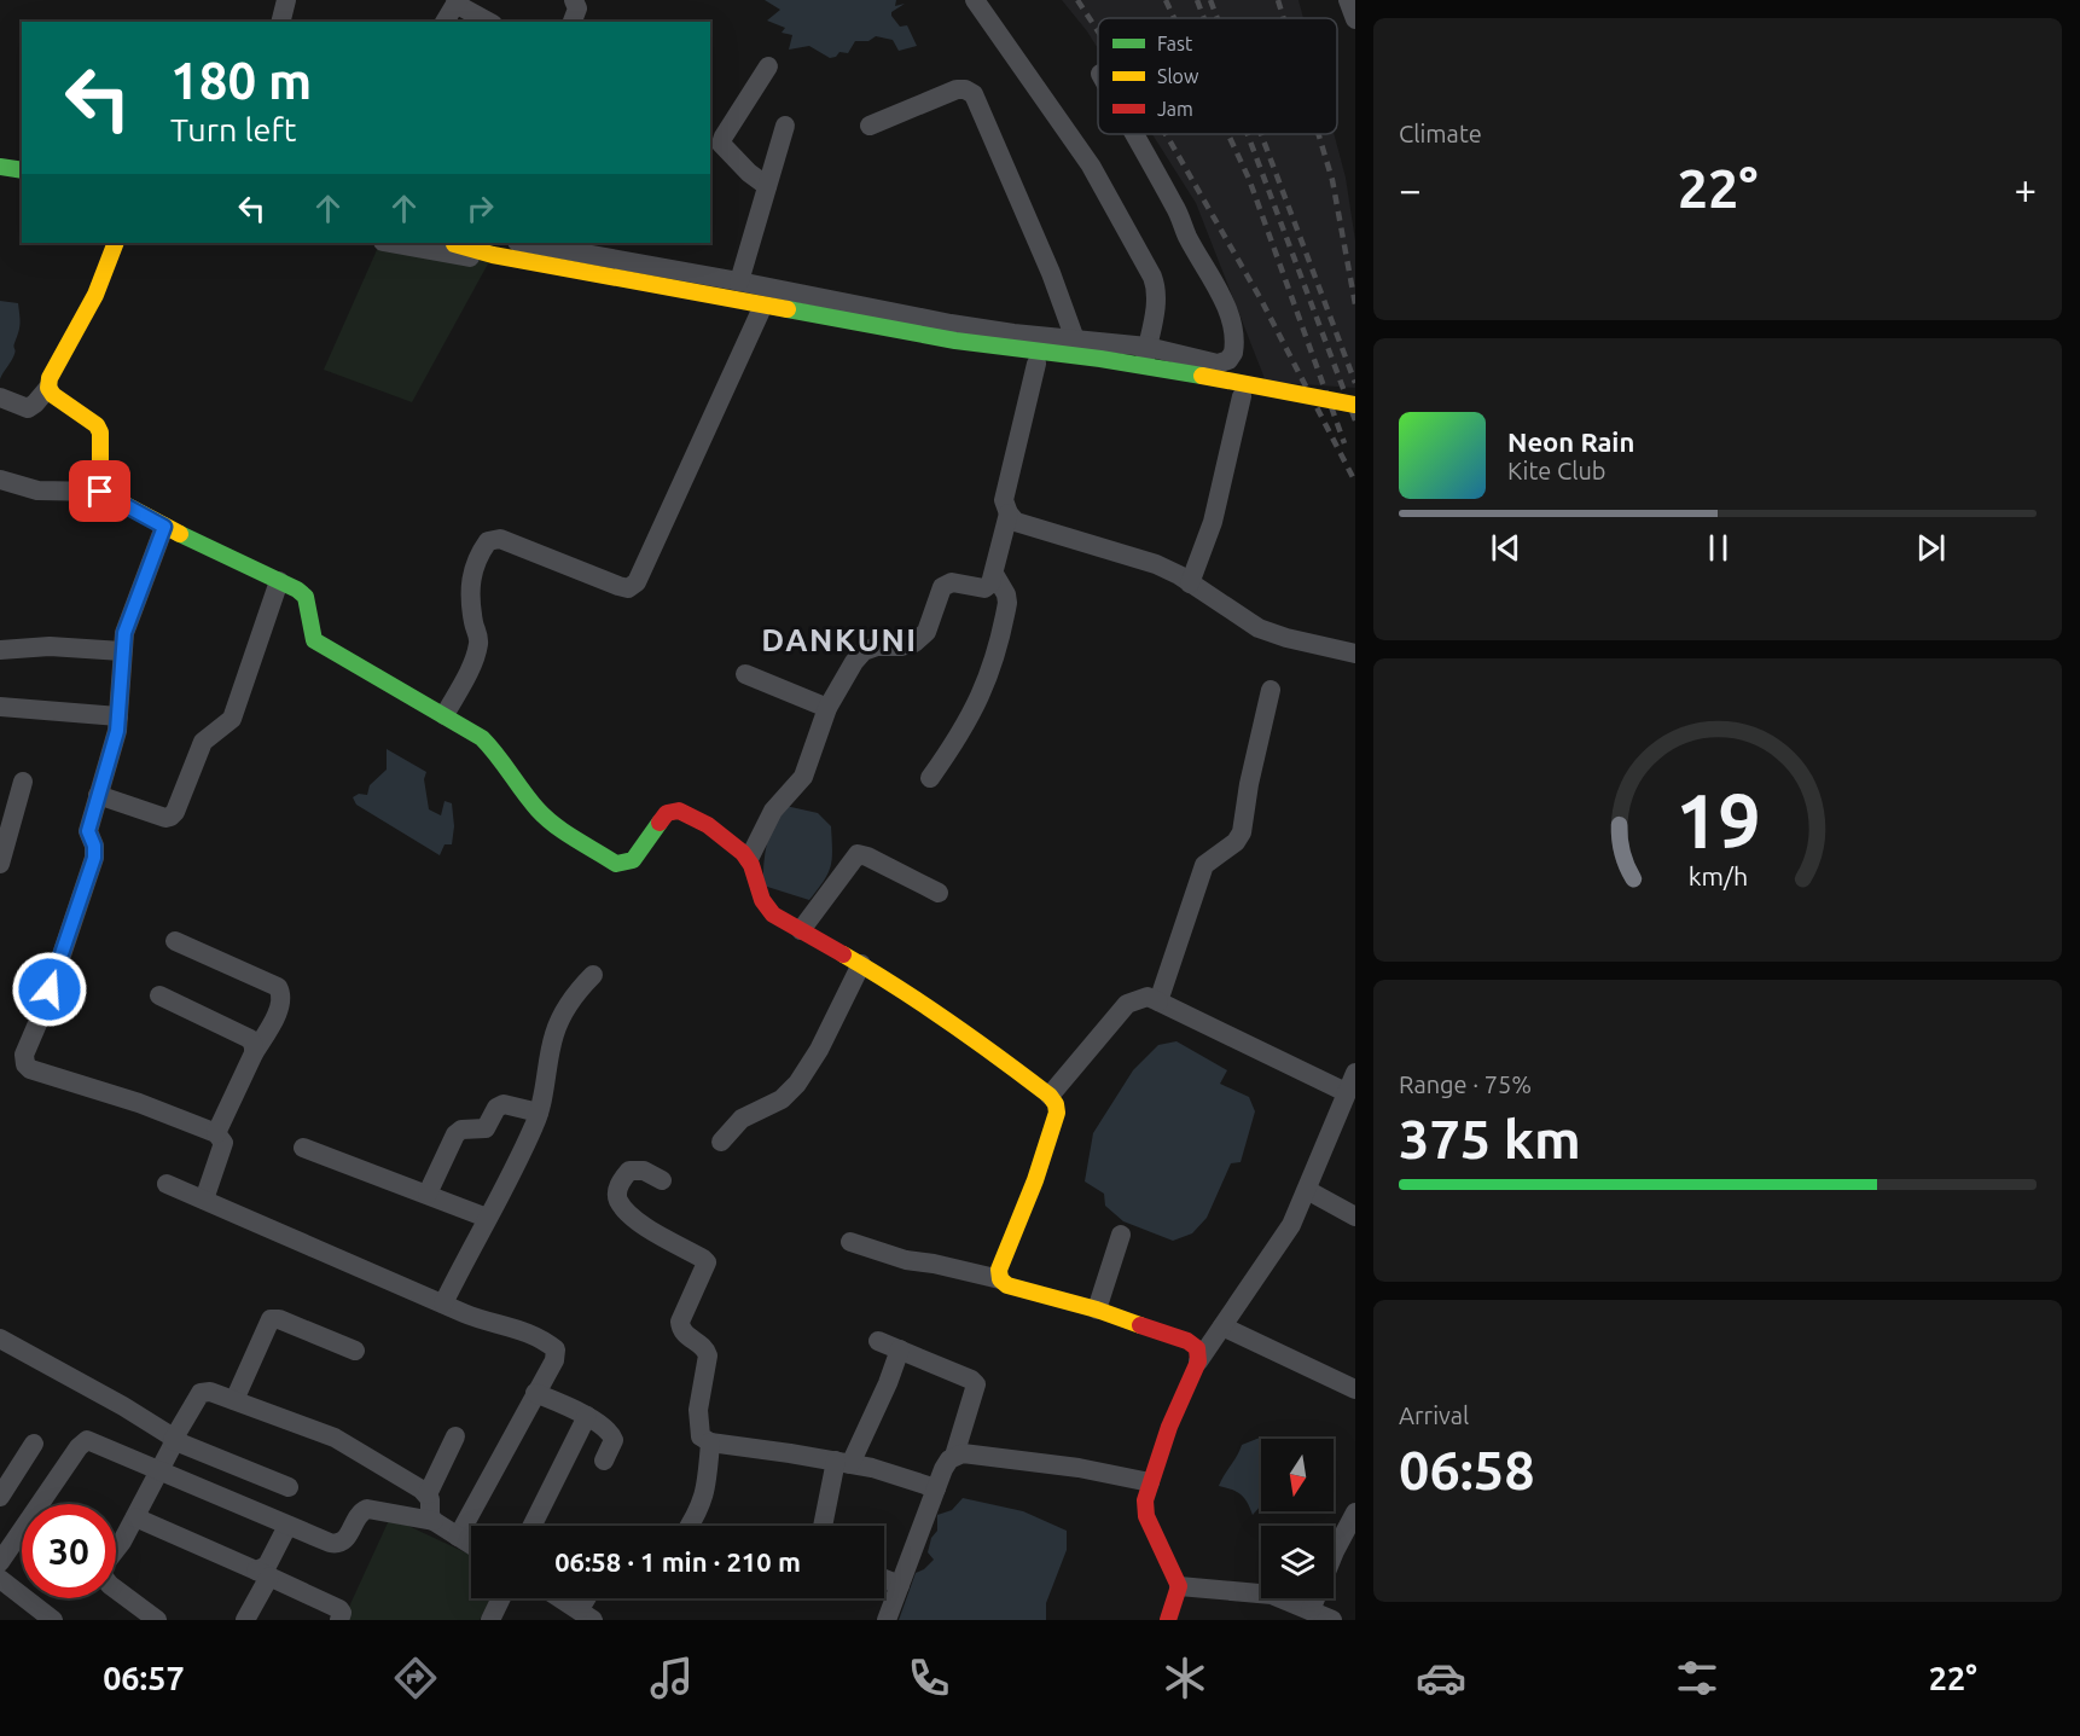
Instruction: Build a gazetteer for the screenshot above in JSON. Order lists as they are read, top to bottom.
{
  "districts": ["DANKUNI"],
  "legend": ["Fast", "Slow", "Jam"],
  "north": "bottom",
  "page": {
    "tile": [
      "Climate",
      ["Range · 75%", "375 km"],
      ["Arrival", "06:58"]
    ],
    "turn": ["180 m", "Turn left"],
    "heat": ["−", "22°", "+"],
    "song": ["Neon Rain", "Kite Club"],
    "limit": "30",
    "trip": "06:58 · 1 min · 210 m",
    "tabs": ["06:57", "22°"],
    "gauge": ["19", "km/h"]
  }
}
